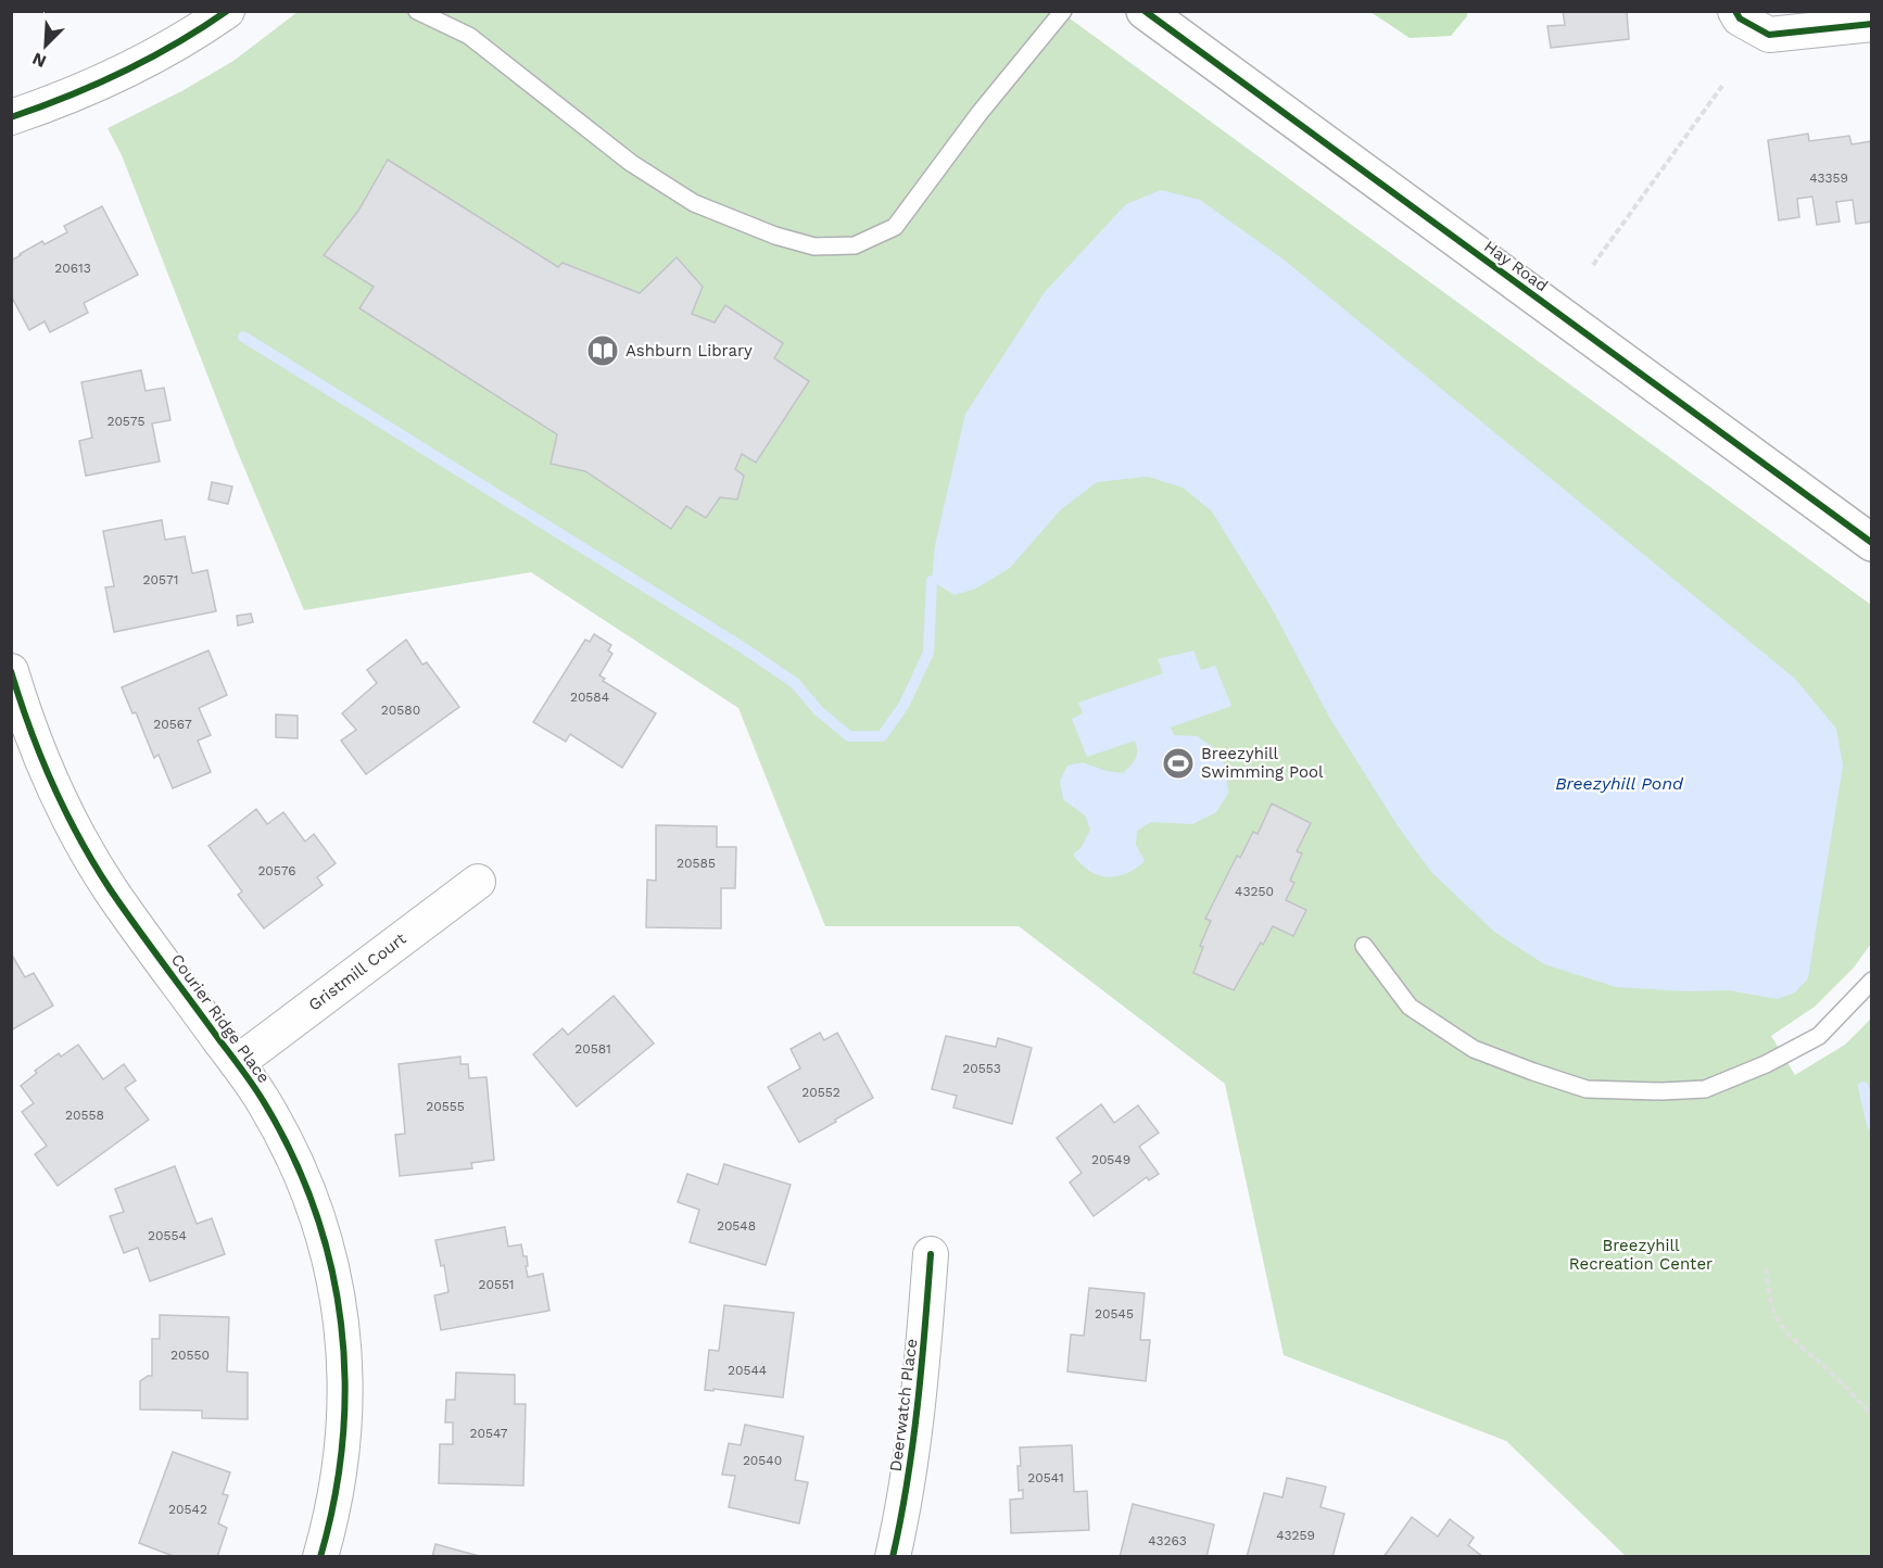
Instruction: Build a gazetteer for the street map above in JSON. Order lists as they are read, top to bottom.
{
  "streets": {
    "street": [
      "Hay Road",
      "Gristmill Court",
      "Courier Ridge Place",
      "Deerwatch Place"
    ]
  },
  "crossings": [
    ["Gristmill Court", "Courier Ridge Place"]
  ],
  "water": ["Breezyhill Pond"],
  "parks": ["Breezyhill Recreation Center"],
  "places": {
    "library": ["Ashburn Library"],
    "sports": ["Breezyhill Swimming Pool"]
  },
  "house_numbers": [
    "43359",
    "20613",
    "20575",
    "20571",
    "20584",
    "20580",
    "20567",
    "20585",
    "20576",
    "43250",
    "20581",
    "20553",
    "20552",
    "20555",
    "20558",
    "20549",
    "20548",
    "20554",
    "20551",
    "20545",
    "20550",
    "20544",
    "20547",
    "20540",
    "20541",
    "20542",
    "43259",
    "43263"
  ],
  "north": "bottom left"
}
